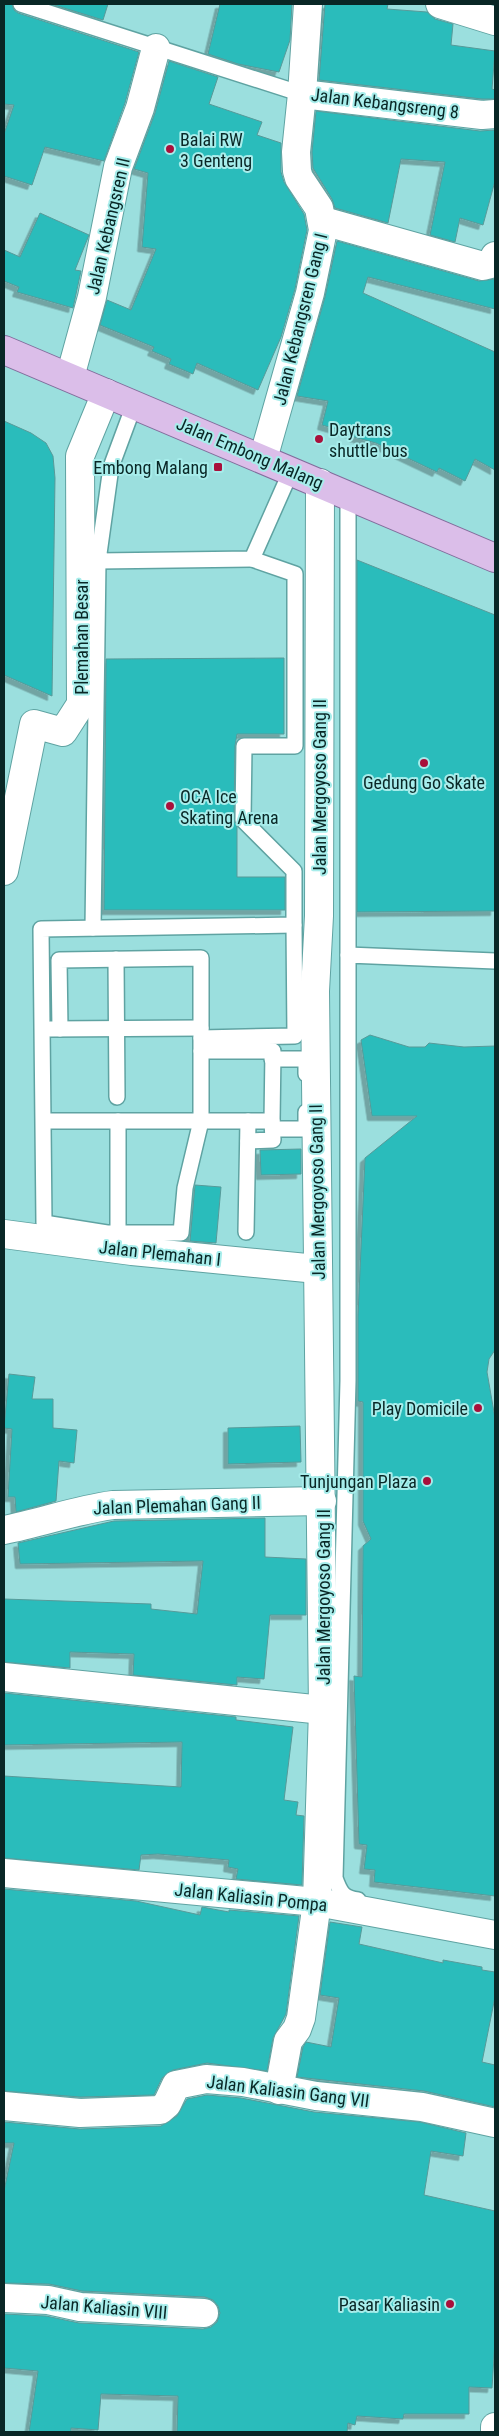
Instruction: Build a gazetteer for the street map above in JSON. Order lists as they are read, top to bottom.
{
  "streets": {
    "main road": ["Jalan Embong Malang"],
    "street": [
      "Jalan Kebangsreng 8",
      "Jalan Kebangsren II",
      "Jalan Kebangsren Gang I",
      "Plemahan Besar",
      "Jalan Mergoyoso Gang II",
      "Jalan Plemahan I",
      "Jalan Plemahan Gang II",
      "Jalan Kaliasin Pompa",
      "Jalan Kaliasin Gang VII",
      "Jalan Kaliasin VIII"
    ]
  },
  "crossings": [
    ["Jalan Kebangsreng 8", "Jalan Kebangsren Gang I"],
    ["Jalan Kebangsren II", "Jalan Embong Malang"],
    ["Jalan Kebangsren Gang I", "Jalan Embong Malang"],
    ["Jalan Embong Malang", "Plemahan Besar"],
    ["Jalan Embong Malang", "Jalan Mergoyoso Gang II"],
    ["Jalan Mergoyoso Gang II", "Jalan Plemahan I"],
    ["Jalan Mergoyoso Gang II", "Jalan Plemahan Gang II"],
    ["Jalan Mergoyoso Gang II", "Jalan Kaliasin Pompa"],
    ["Jalan Mergoyoso Gang II", "Jalan Kaliasin Gang VII"]
  ],
  "places": {
    "other": [
      "Balai RW 3 Genteng",
      "Daytrans shuttle bus",
      "Gedung Go Skate",
      "OCA Ice Skating Arena",
      "Play Domicile",
      "Tunjungan Plaza",
      "Pasar Kaliasin"
    ],
    "transit": ["Embong Malang"]
  }
}
